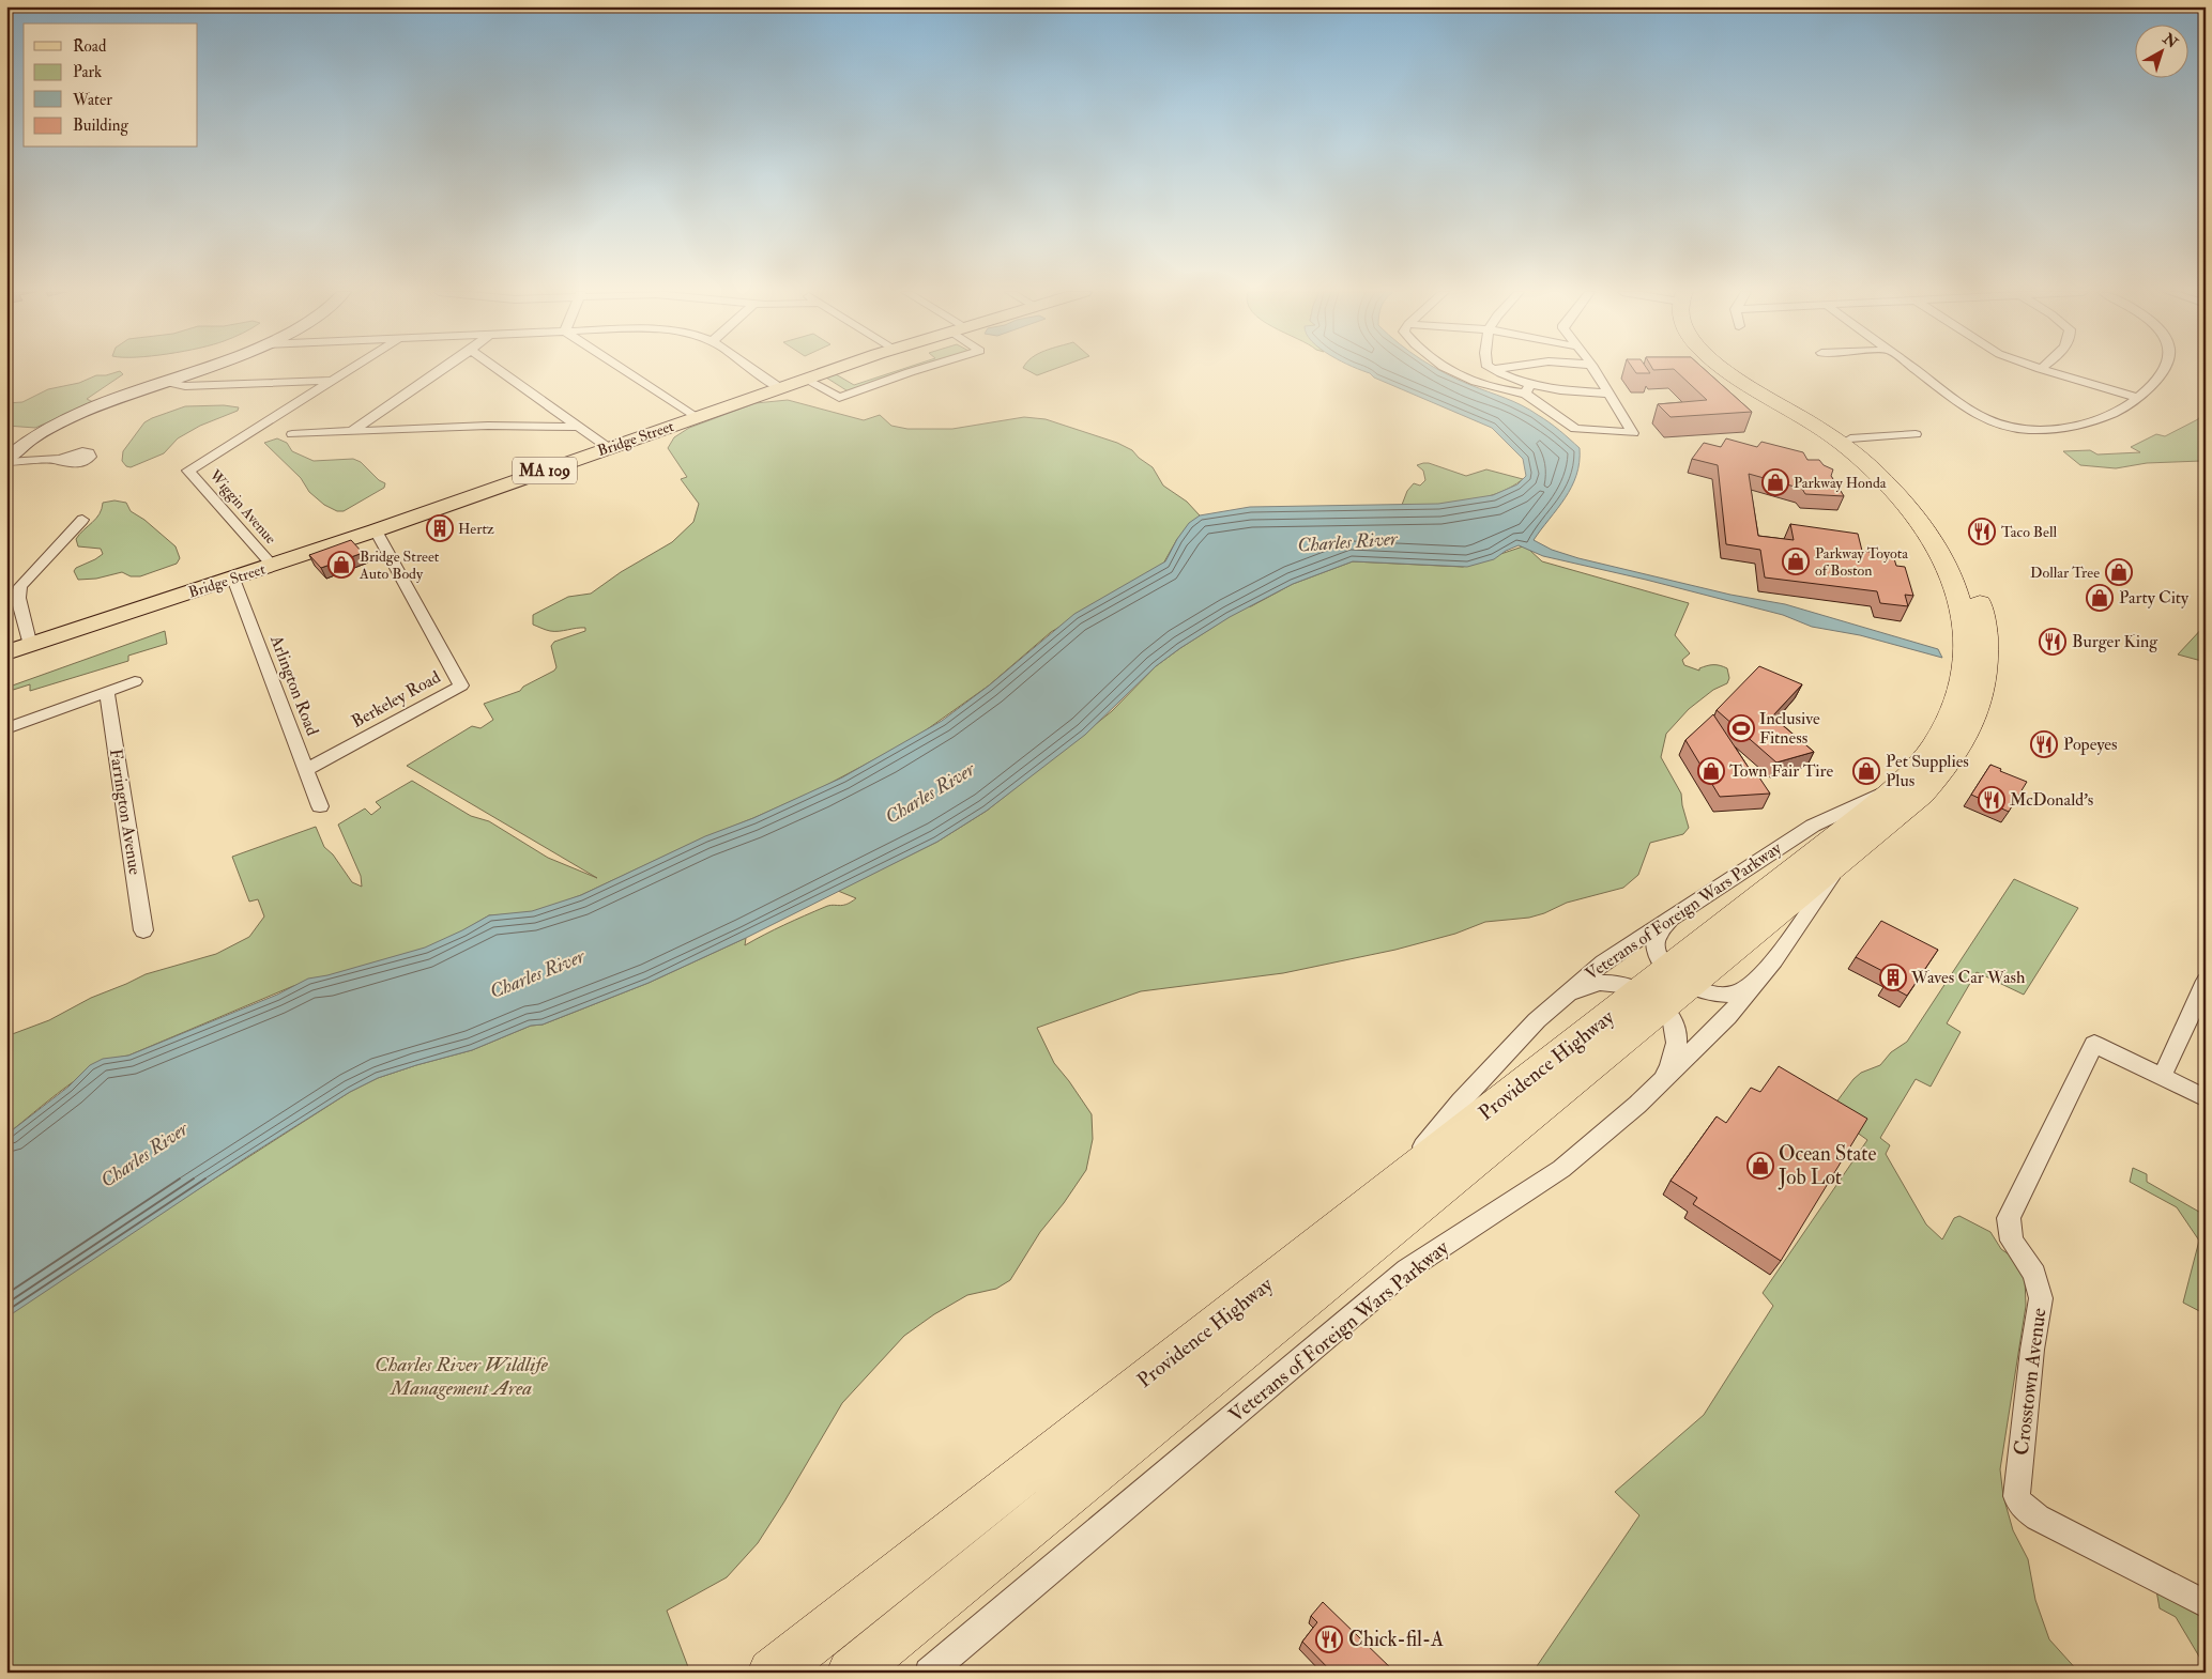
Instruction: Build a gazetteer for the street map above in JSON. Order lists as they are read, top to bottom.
{
  "streets": {
    "highway": ["Veterans of Foreign Wars Parkway", "Providence Highway"],
    "main road": ["Bridge Street", "MA 109"],
    "street": [
      "Wiggin Avenue",
      "Arlington Road",
      "Berkeley Road",
      "Farrington Avenue",
      "Crosstown Avenue"
    ]
  },
  "crossings": [
    ["Bridge Street", "Wiggin Avenue"],
    ["Bridge Street", "Arlington Road"],
    ["Bridge Street", "Berkeley Road"],
    ["Arlington Road", "Berkeley Road"],
    ["Veterans of Foreign Wars Parkway", "Providence Highway"]
  ],
  "water": ["Charles River"],
  "parks": ["Charles River Wildlife Management Area"],
  "places": {
    "shop": [
      "Parkway Honda",
      "Parkway Toyota of Boston",
      "Bridge Street Auto Body",
      "Dollar Tree",
      "Party City",
      "Town Fair Tire",
      "Pet Supplies Plus",
      "Ocean State Job Lot"
    ],
    "building": ["Hertz", "Waves Car Wash"],
    "restaurant": [
      "Taco Bell",
      "Burger King",
      "Popeyes",
      "McDonald's",
      "Chick-fil-A"
    ],
    "sports": ["Inclusive Fitness"]
  },
  "legend": [
    "Road",
    "Park",
    "Water",
    "Building"
  ],
  "north": "top right"
}
